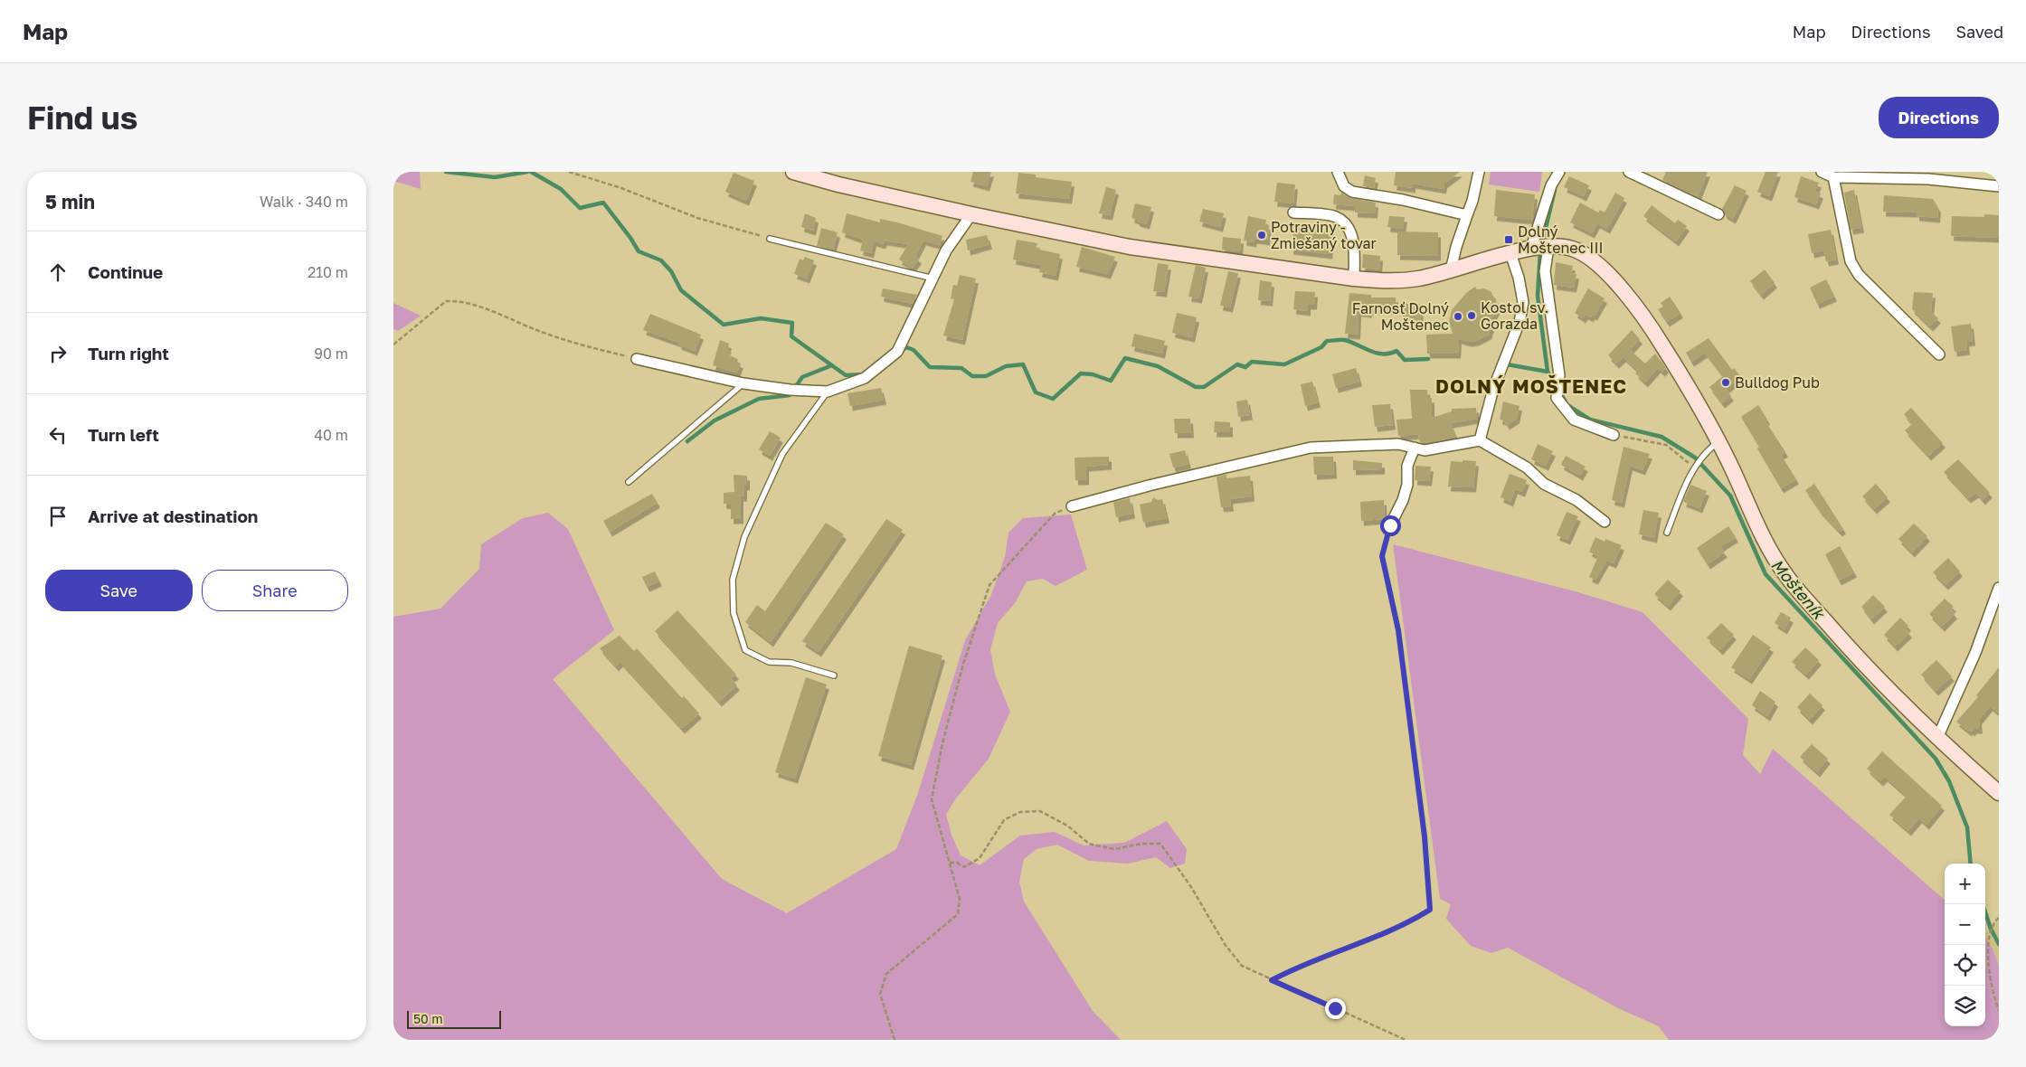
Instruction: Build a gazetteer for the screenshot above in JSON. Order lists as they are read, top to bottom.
{
  "districts": ["DOLNÝ MOŠTENEC"],
  "water": ["Mošteník"],
  "places": {
    "other": [
      "Potraviny - Zmiešaný tovar",
      "Kostol sv. Gorazda",
      "Farnosť Dolný Moštenec",
      "Bulldog Pub"
    ],
    "transit": ["Dolný Moštenec III"]
  },
  "scale_bar": "50 m",
  "page": {
    "header": "Map",
    "nav": ["Map", "Directions", "Saved"],
    "buttons": [
      "Directions",
      ["Save", "Share"]
    ],
    "title": "Find us",
    "heading": ["5 min", "Walk · 340 m"],
    "list": [
      ["Continue", "210 m"],
      ["Turn right", "90 m"],
      ["Turn left", "40 m"],
      "Arrive at destination"
    ],
    "map_buttons": ["+", "−"],
    "scale": "50 m"
  }
}
